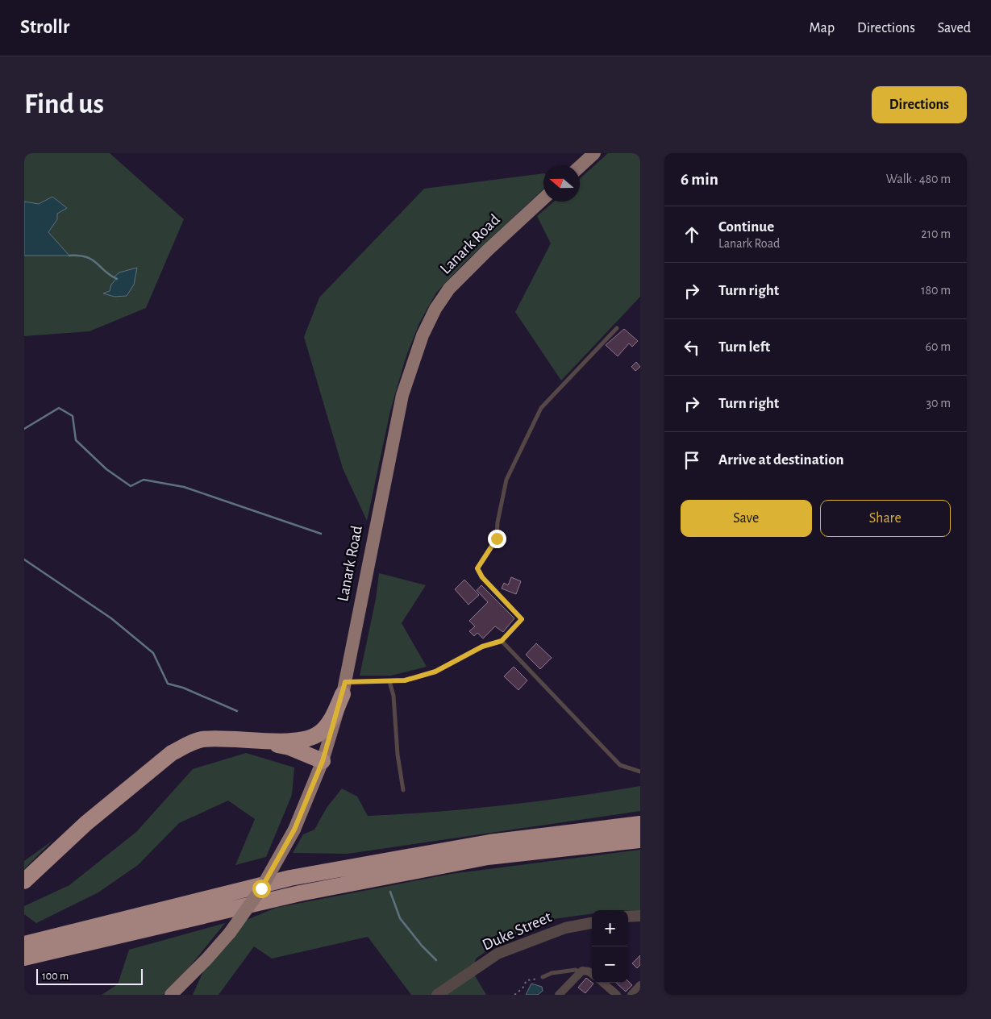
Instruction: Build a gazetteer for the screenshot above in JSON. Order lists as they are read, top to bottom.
{
  "streets": {
    "main road": ["Lanark Road"],
    "street": ["Duke Street"]
  },
  "scale_bar": "100 m",
  "north": "left",
  "page": {
    "header": "Strollr",
    "nav": ["Map", "Directions", "Saved"],
    "buttons": [
      "Directions",
      ["Save", "Share"]
    ],
    "title": "Find us",
    "heading": ["6 min", "Walk · 480 m"],
    "list": [
      ["Continue", "Lanark Road", "210 m"],
      ["Turn right", "180 m"],
      ["Turn left", "60 m"],
      ["Turn right", "30 m"],
      "Arrive at destination"
    ],
    "map_buttons": ["+", "−"],
    "scale": "100 m"
  }
}
